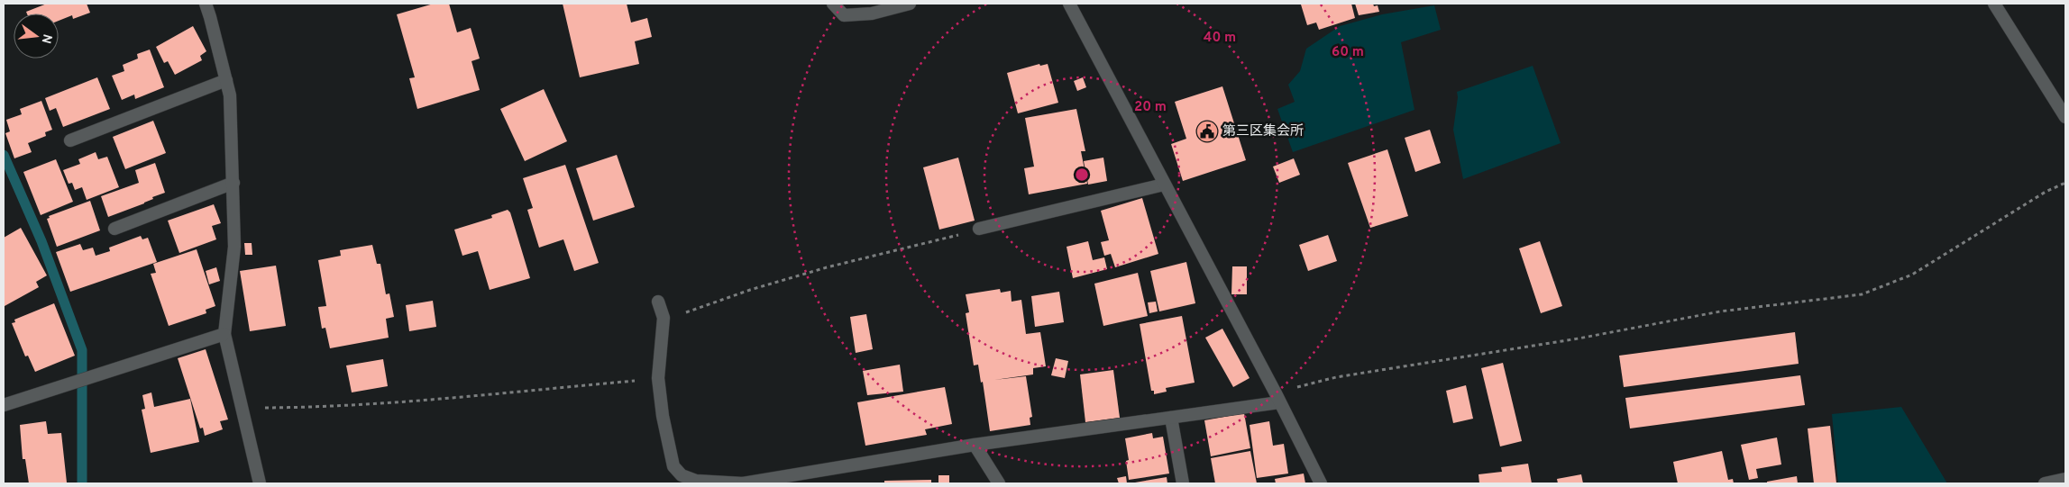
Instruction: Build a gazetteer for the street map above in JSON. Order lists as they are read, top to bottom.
{
  "places": {
    "public building": ["第三区集会所"]
  },
  "north": "right",
  "rings": ["40 m", "60 m", "20 m"]
}
